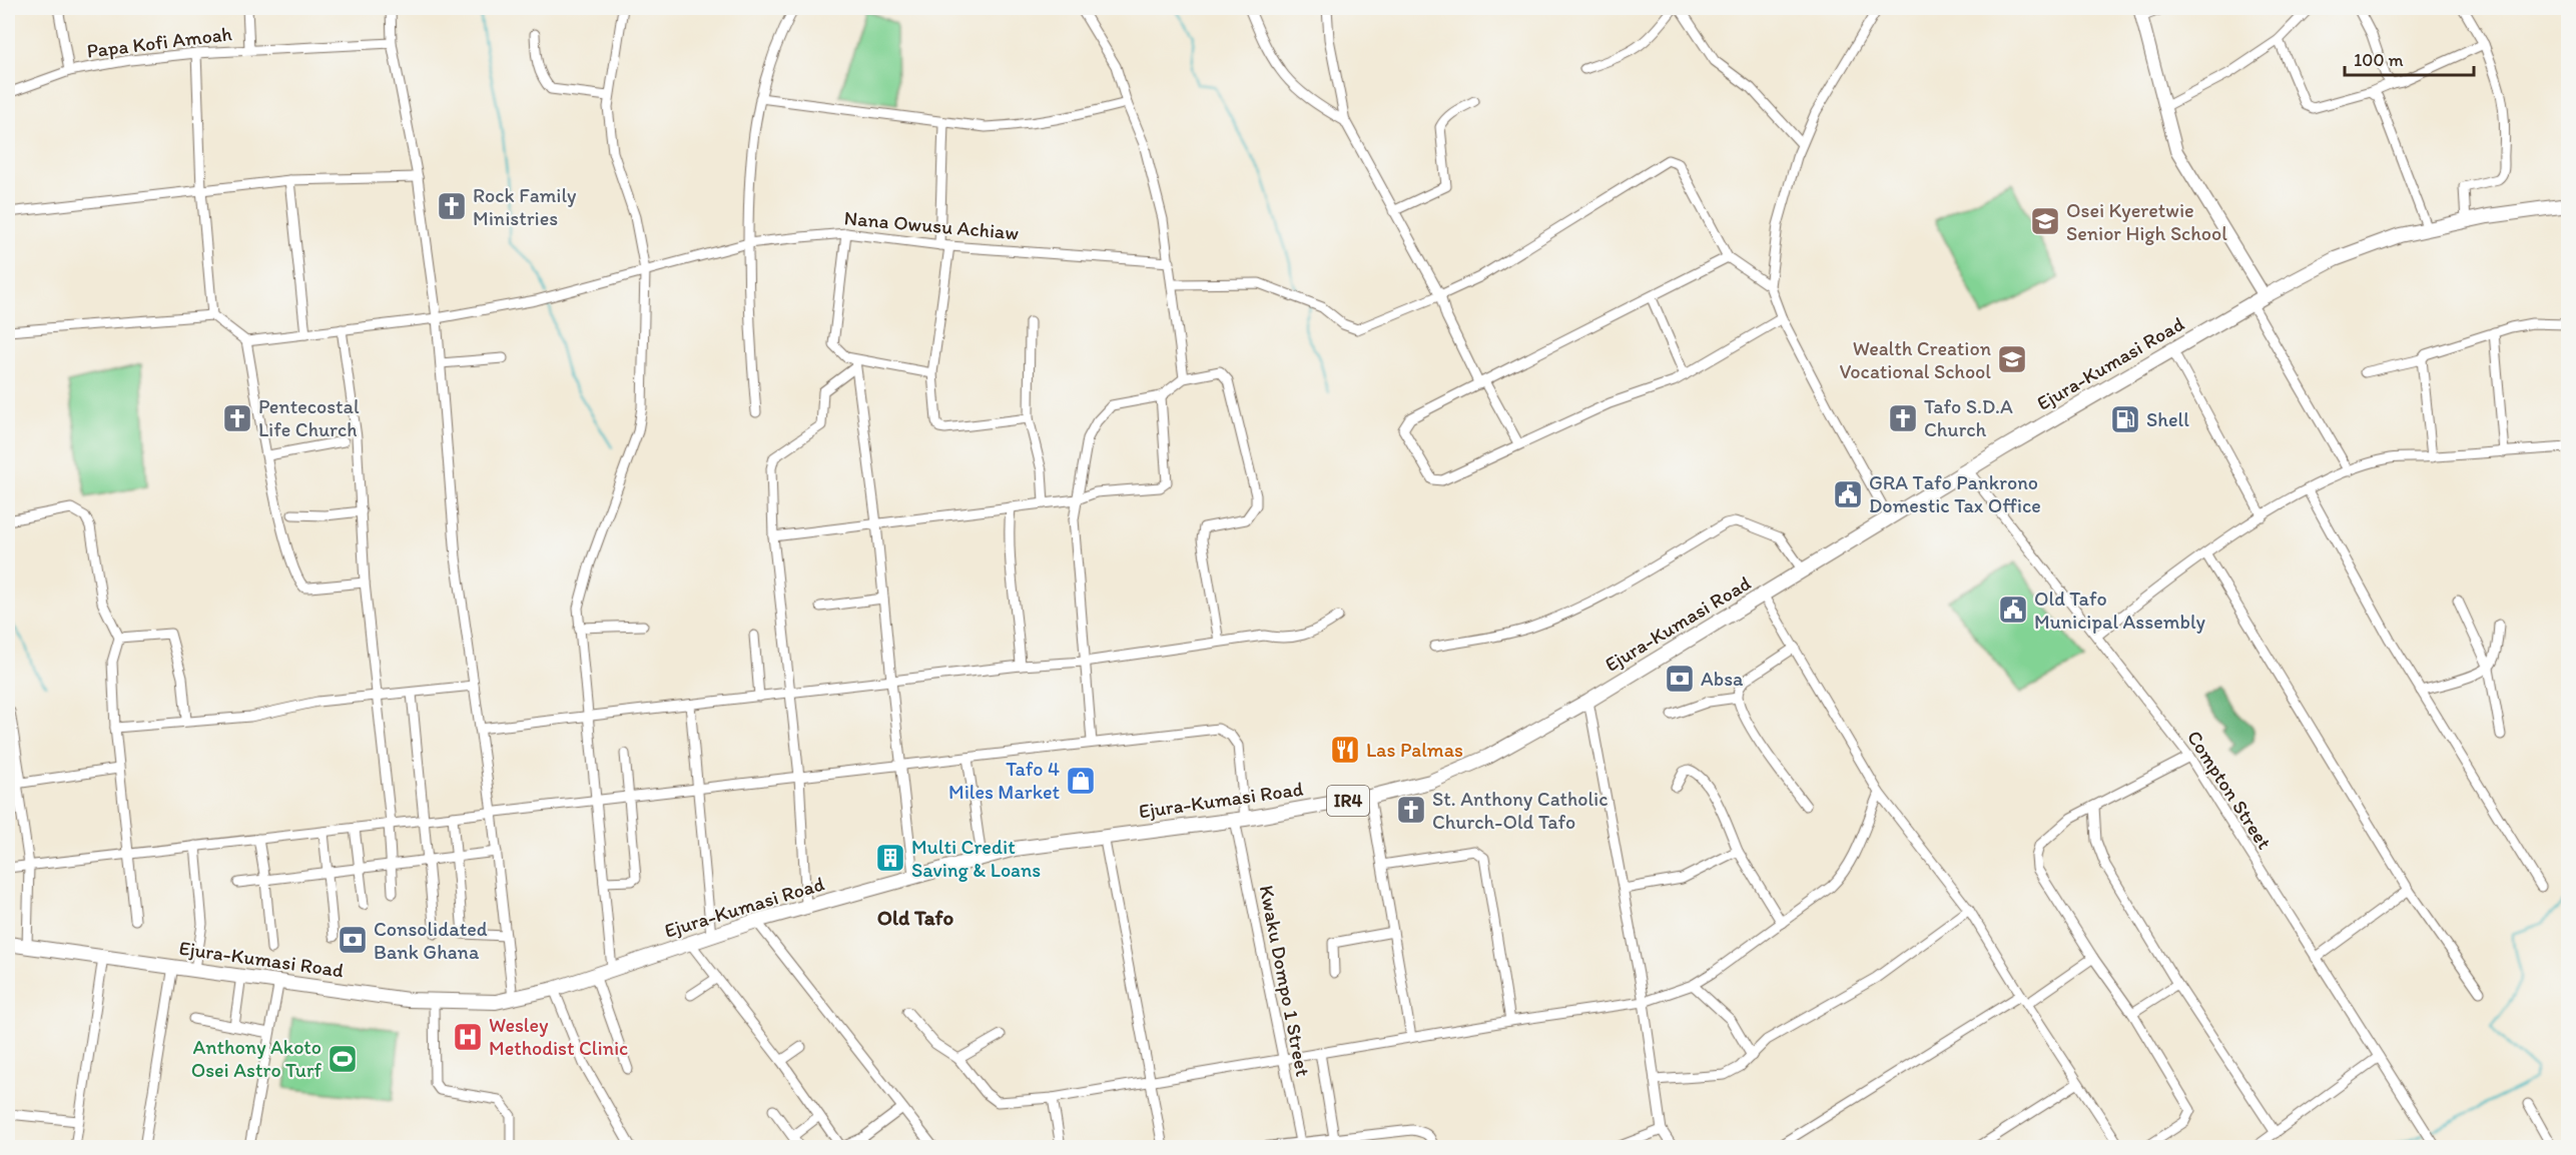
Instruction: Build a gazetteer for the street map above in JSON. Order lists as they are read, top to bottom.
{
  "streets": {
    "main road": ["Ejura-Kumasi Road", "IR4"],
    "street": [
      "Papa Kofi Amoah",
      "Nana Owusu Achiaw",
      "Compton Street",
      "Kwaku Dompo 1 Street"
    ]
  },
  "crossings": [
    ["Ejura-Kumasi Road", "Compton Street"],
    ["Ejura-Kumasi Road", "Kwaku Dompo 1 Street"]
  ],
  "districts": ["Old Tafo"],
  "places": {
    "church": [
      "Rock Family Ministries",
      "Pentecostal Life Church",
      "Tafo S.D.A Church",
      "St. Anthony Catholic Church-Old Tafo"
    ],
    "school or university": ["Osei Kyeretwie Senior High School", "Wealth Creation Vocational School"],
    "fuel station": ["Shell"],
    "public building": ["GRA Tafo Pankrono Domestic Tax Office", "Old Tafo Municipal Assembly"],
    "bank": ["Absa", "Consolidated Bank Ghana"],
    "restaurant": ["Las Palmas"],
    "shop": ["Tafo 4 Miles Market"],
    "building": ["Multi Credit Saving & Loans"],
    "hospital": ["Wesley Methodist Clinic"],
    "sports": ["Anthony Akoto Osei Astro Turf"]
  },
  "scale_bar": "100 m"
}
